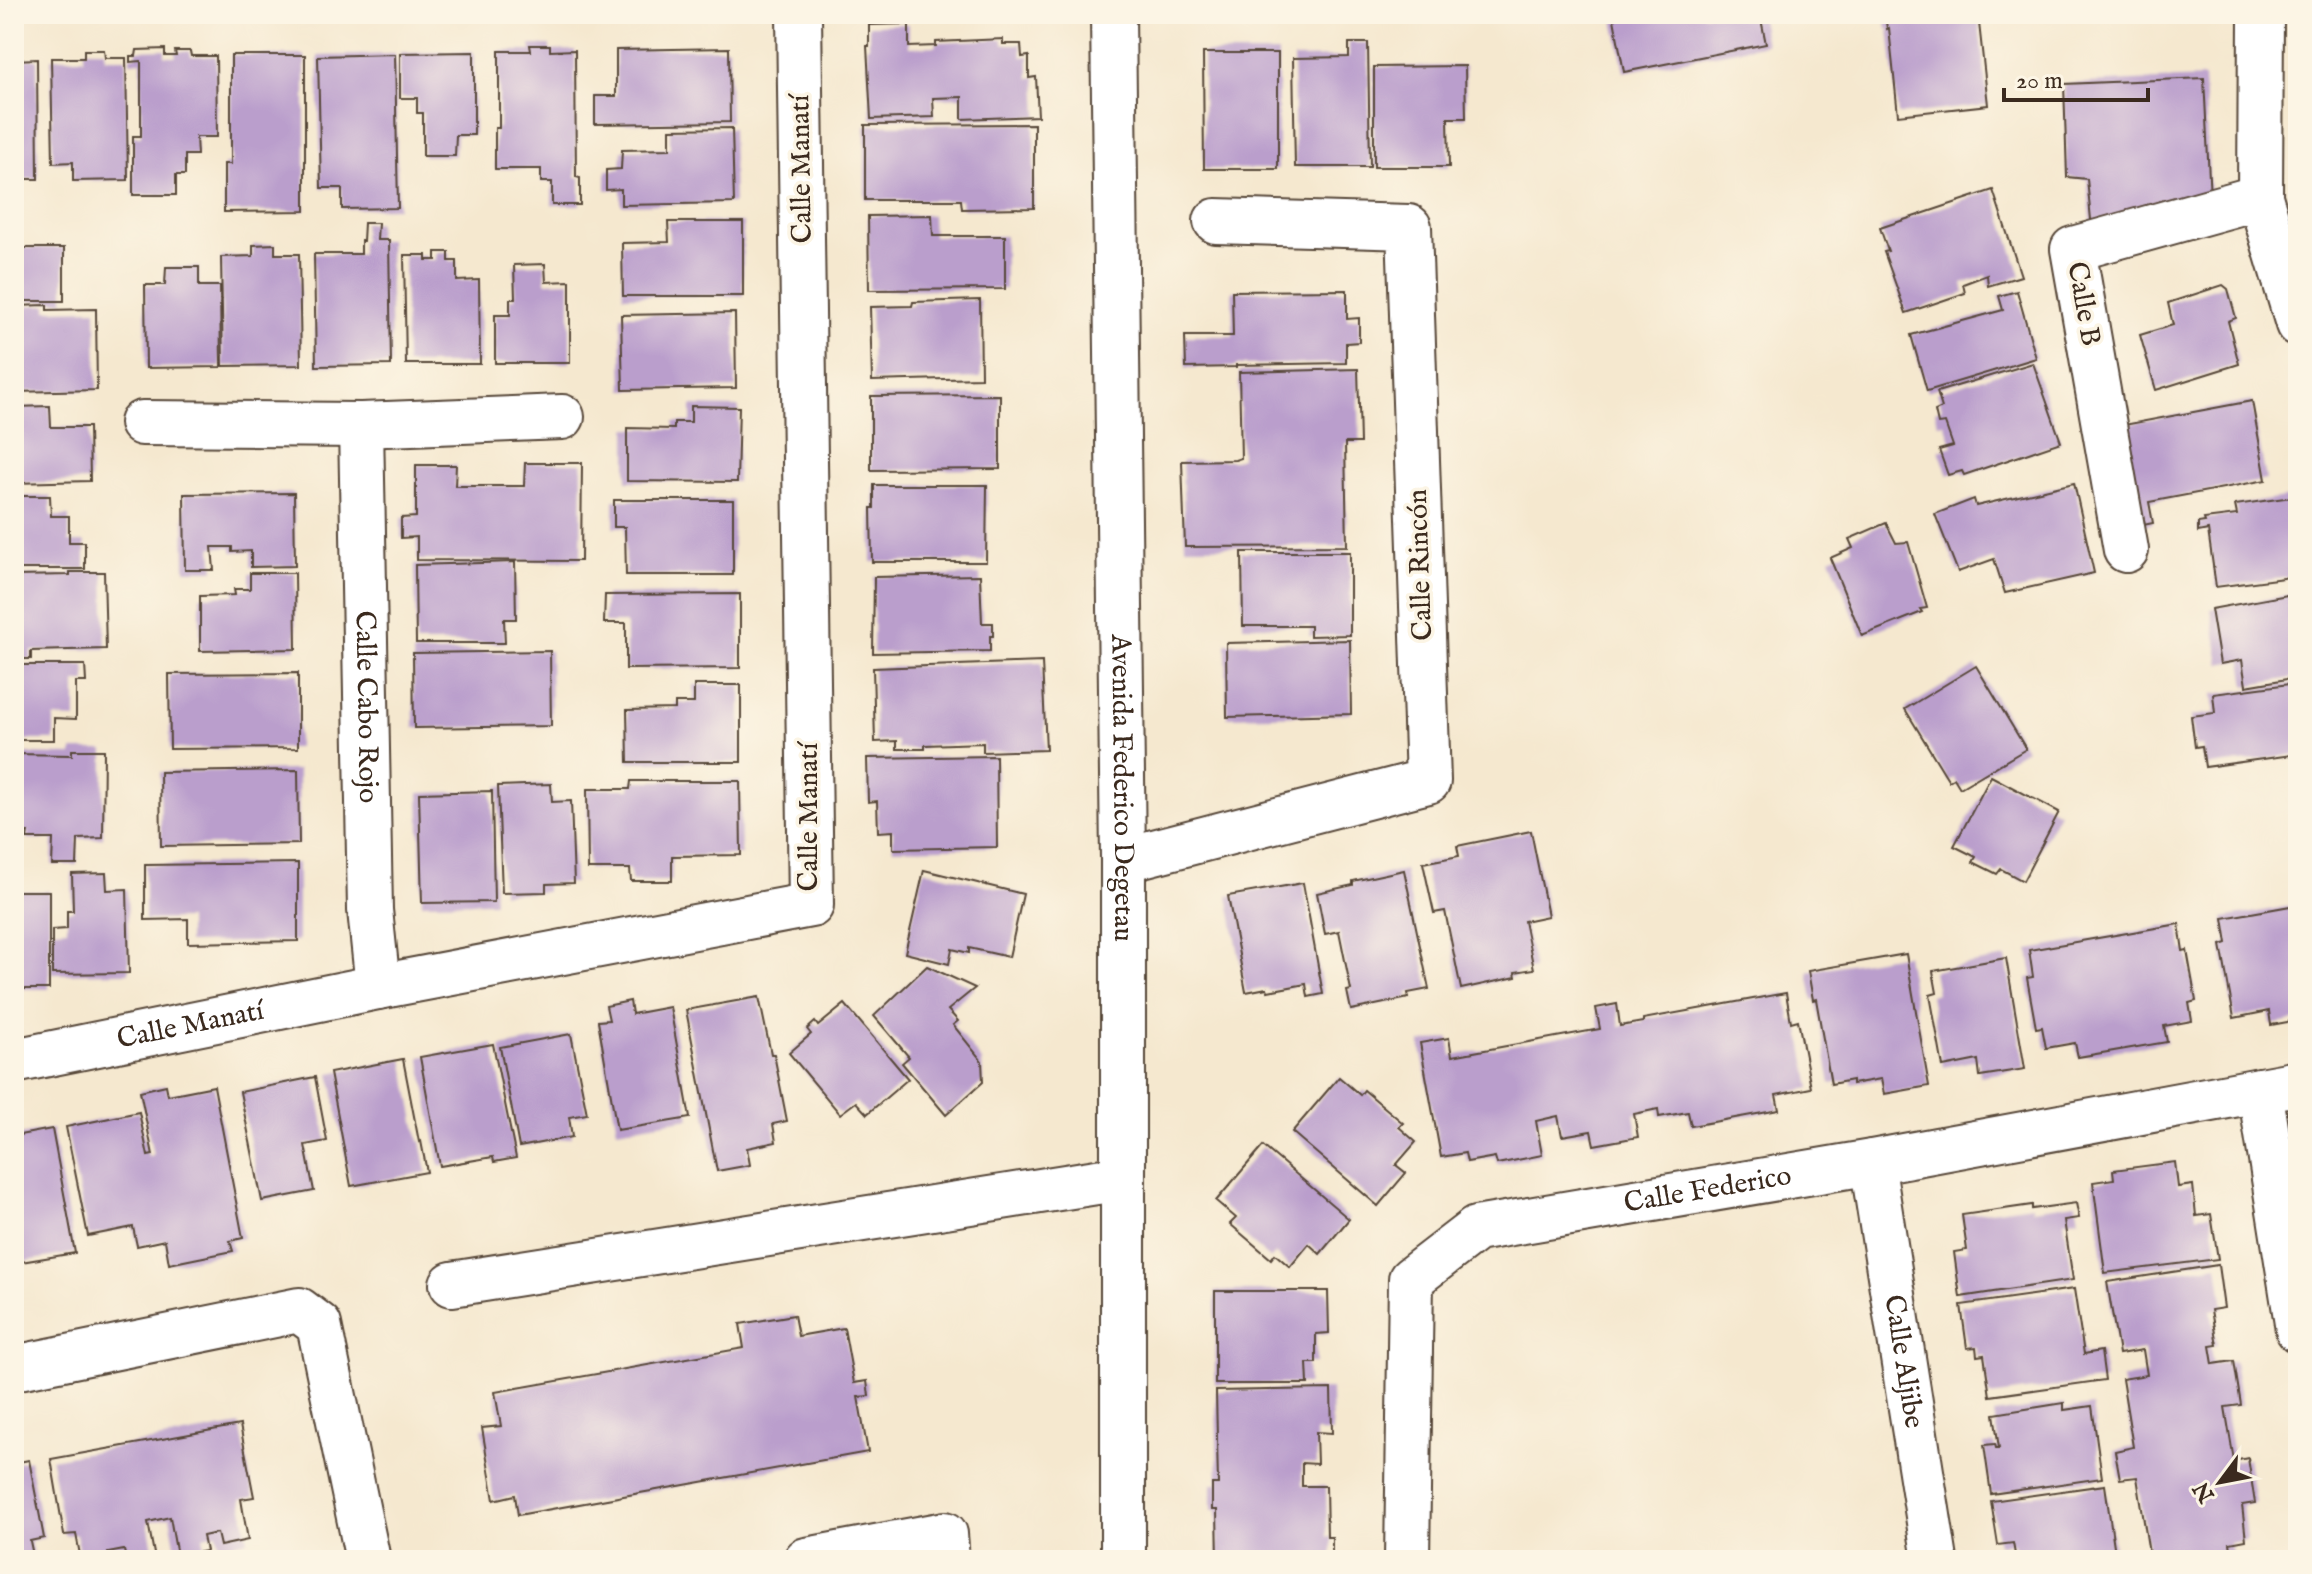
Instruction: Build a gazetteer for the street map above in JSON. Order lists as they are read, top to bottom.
{
  "streets": {
    "street": [
      "Calle Manatí",
      "Calle B",
      "Calle Rincón",
      "Calle Cabo Rojo",
      "Avenida Federico Degetau",
      "Calle Federico",
      "Calle Aljibe"
    ]
  },
  "crossings": [
    ["Calle Manatí", "Calle Cabo Rojo"],
    ["Calle Rincón", "Avenida Federico Degetau"],
    ["Calle Federico", "Calle Aljibe"]
  ],
  "scale_bar": "20 m",
  "north": "bottom left"
}
